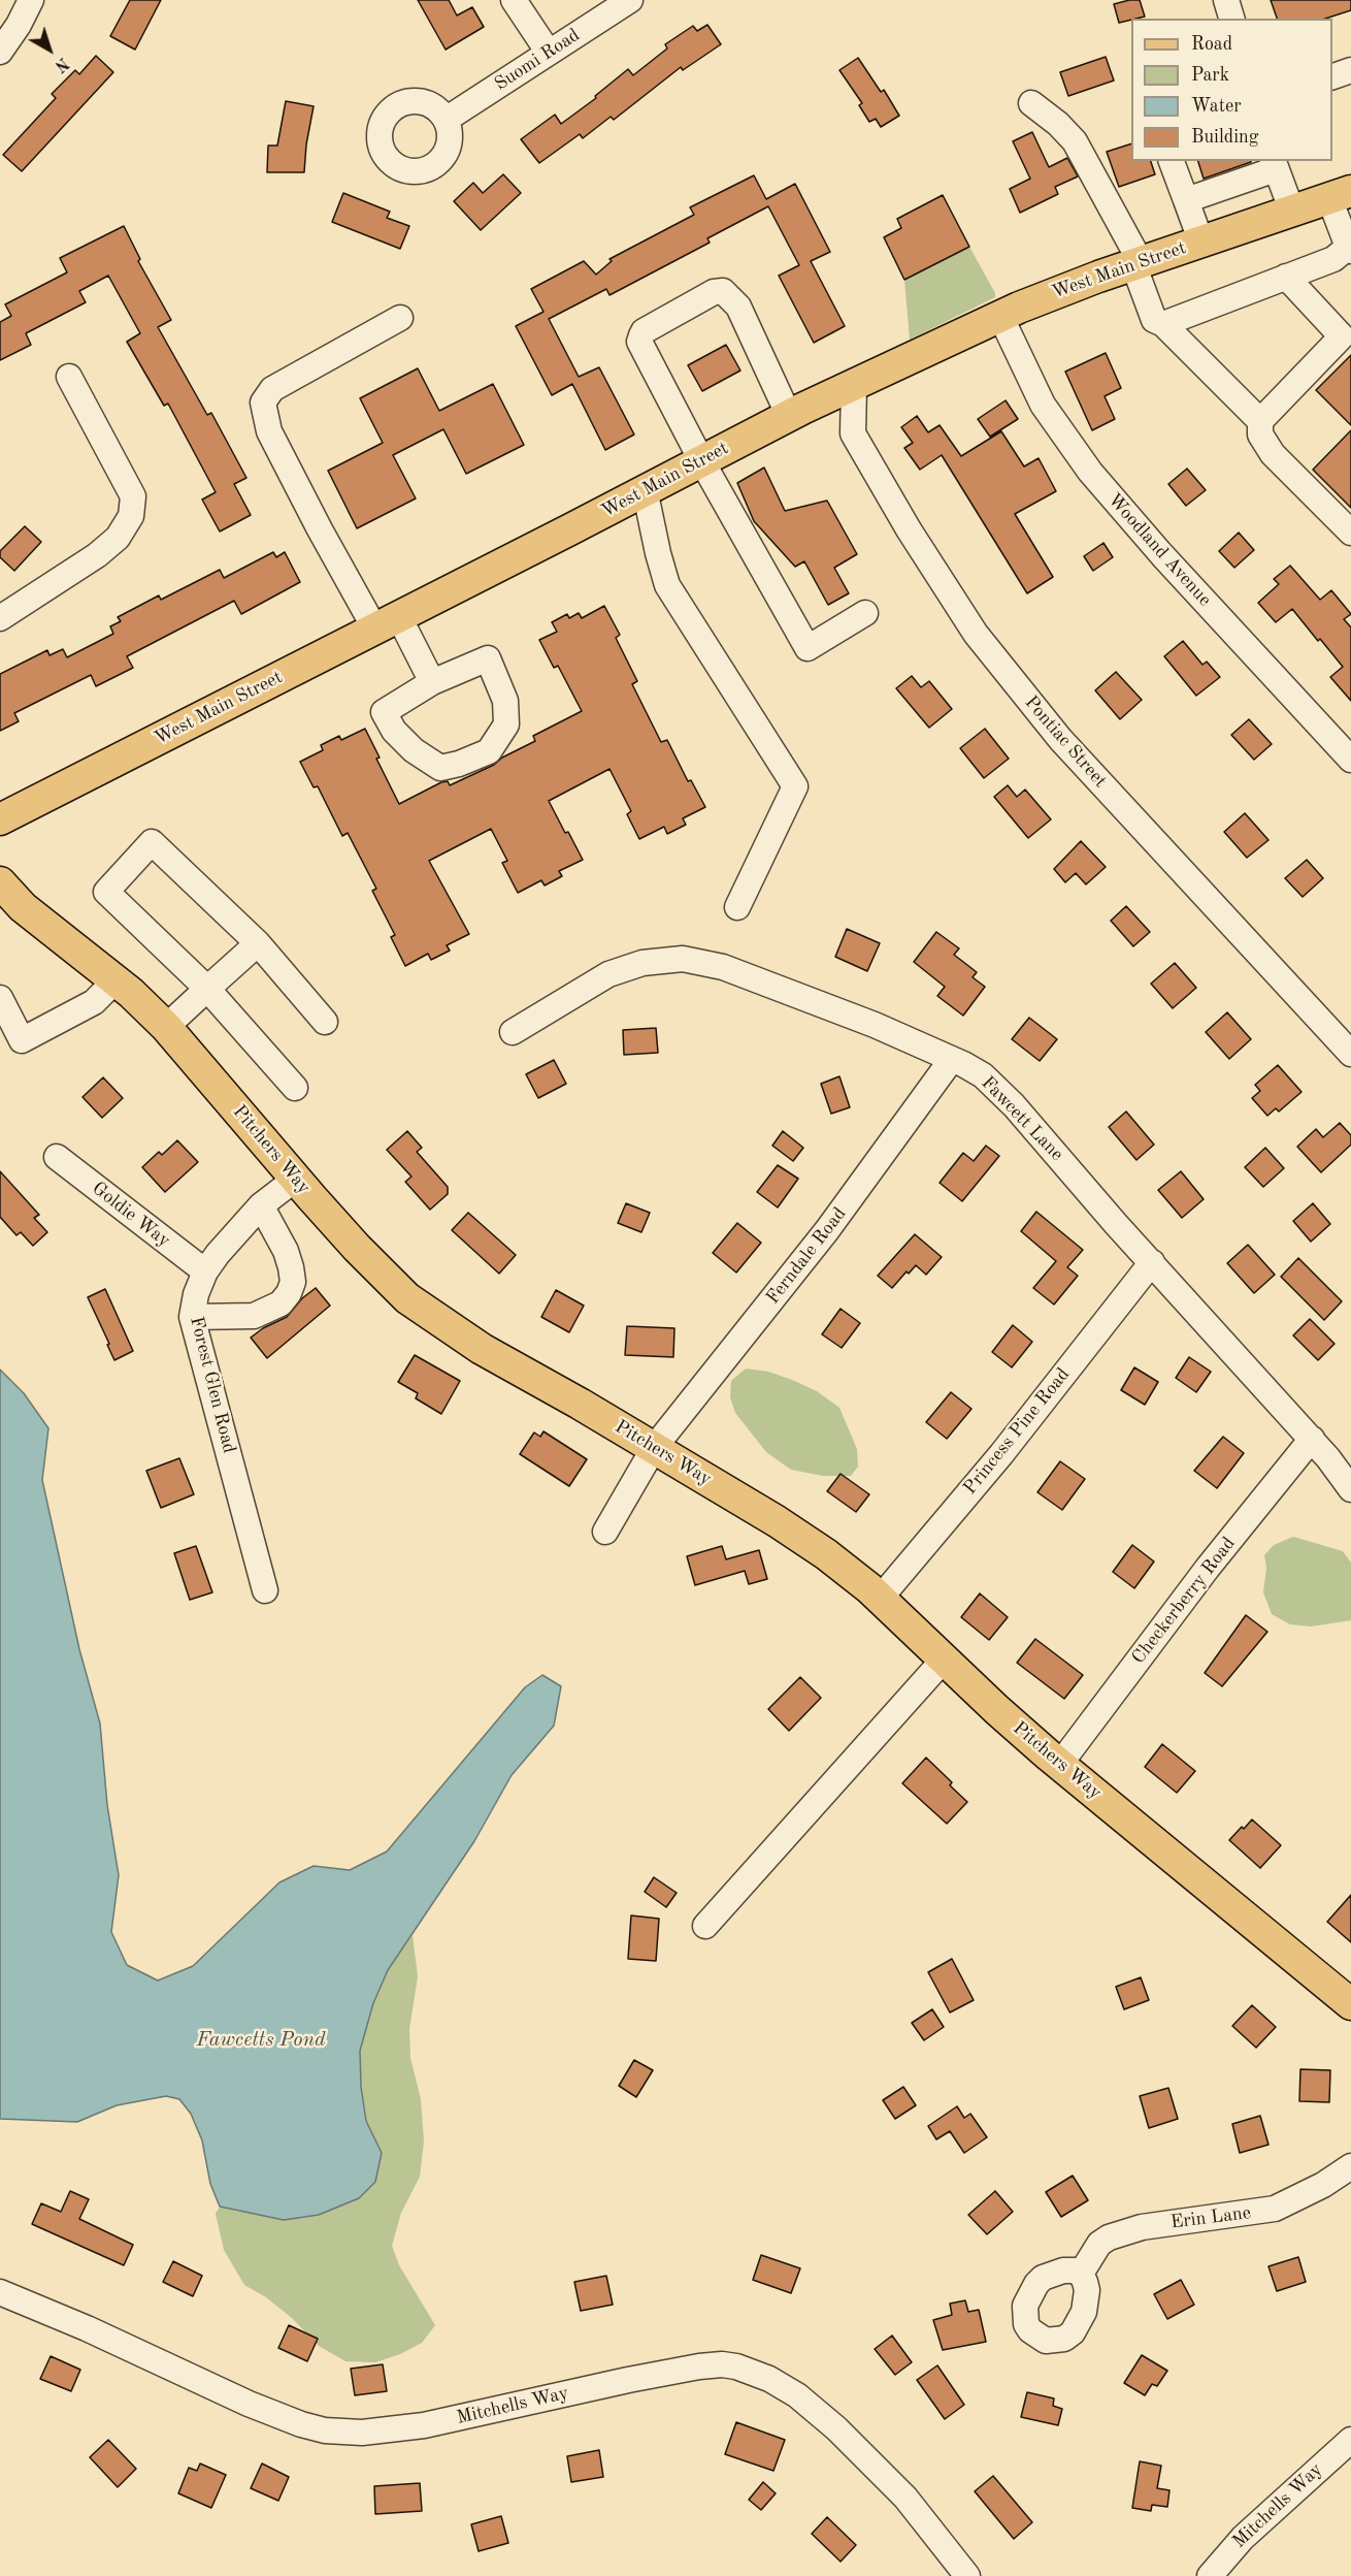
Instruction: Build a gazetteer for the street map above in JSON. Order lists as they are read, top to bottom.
{
  "streets": {
    "main road": ["West Main Street", "Pitchers Way"],
    "street": [
      "Suomi Road",
      "Woodland Avenue",
      "Pontiac Street",
      "Fawcett Lane",
      "Goldie Way",
      "Ferndale Road",
      "Forest Glen Road",
      "Princess Pine Road",
      "Checkerberry Road",
      "Erin Lane",
      "Mitchells Way"
    ]
  },
  "crossings": [
    ["West Main Street", "Woodland Avenue"],
    ["West Main Street", "Pontiac Street"],
    ["Fawcett Lane", "Ferndale Road"],
    ["Fawcett Lane", "Princess Pine Road"],
    ["Fawcett Lane", "Checkerberry Road"],
    ["Pitchers Way", "Ferndale Road"],
    ["Pitchers Way", "Forest Glen Road"],
    ["Pitchers Way", "Princess Pine Road"],
    ["Pitchers Way", "Checkerberry Road"],
    ["Goldie Way", "Forest Glen Road"]
  ],
  "water": ["Fawcetts Pond"],
  "legend": [
    "Road",
    "Park",
    "Water",
    "Building"
  ],
  "north": "bottom right"
}
